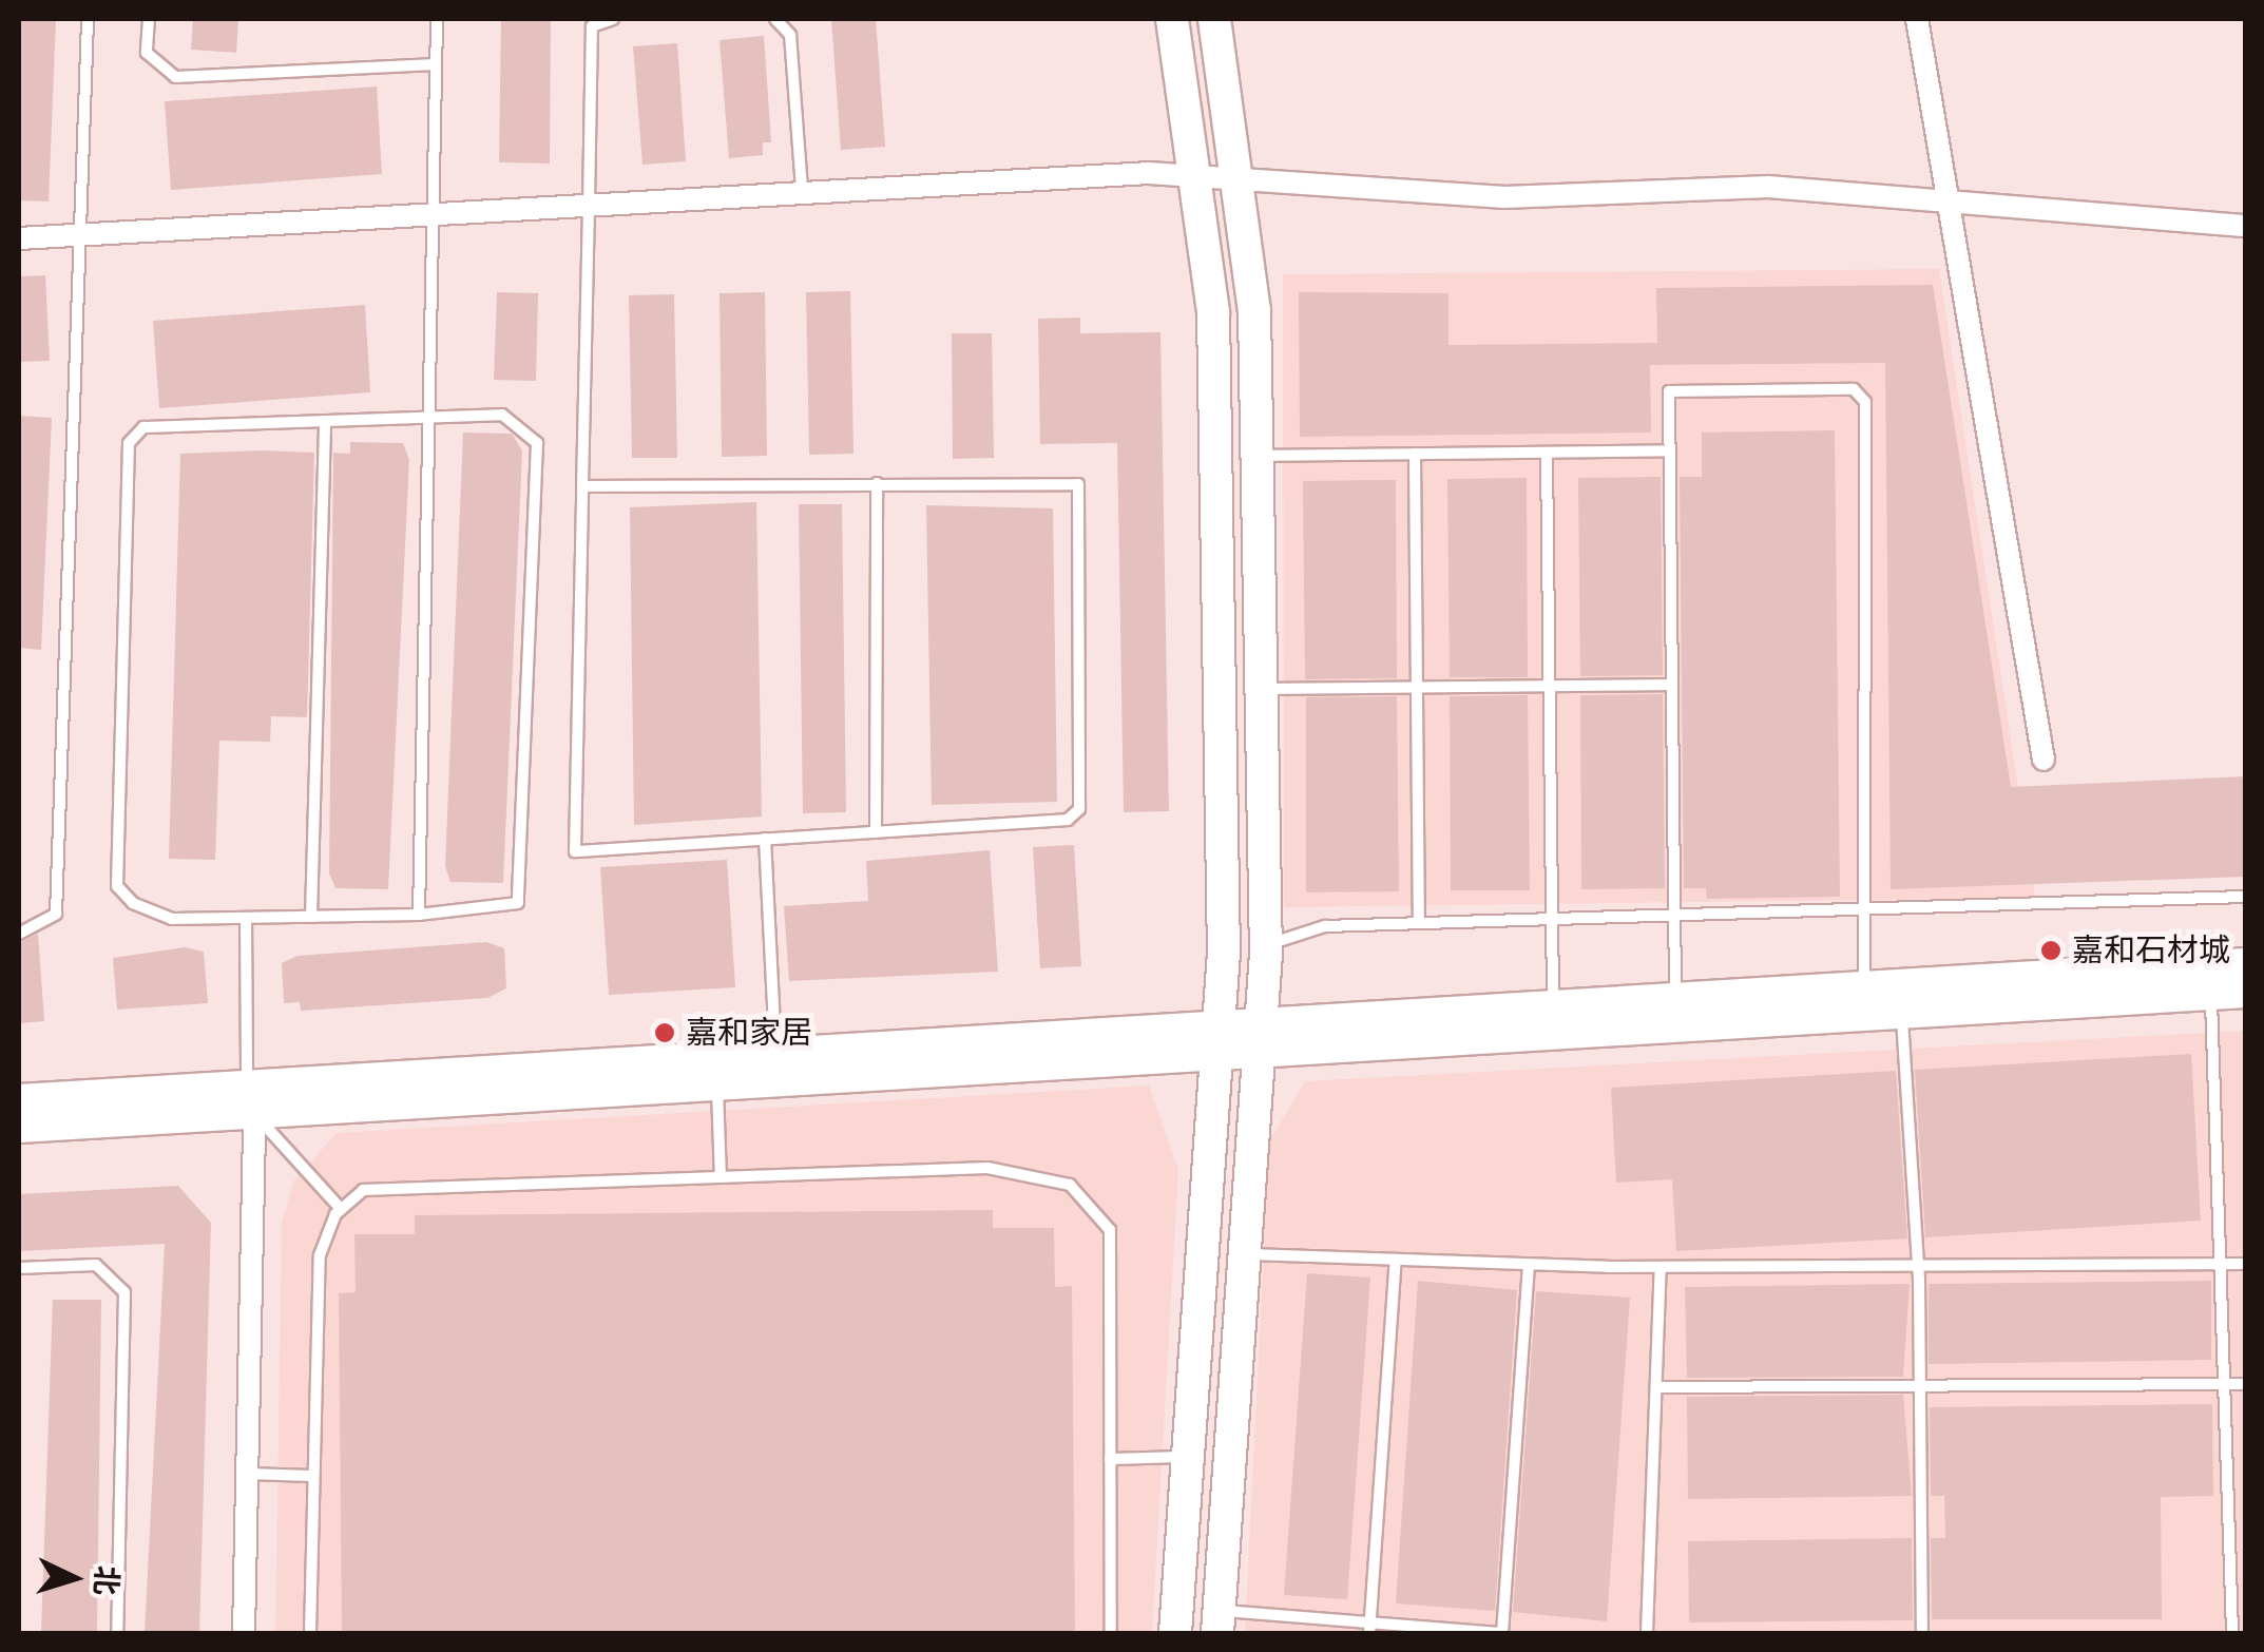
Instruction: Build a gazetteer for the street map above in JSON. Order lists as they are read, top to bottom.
{
  "places": ["嘉和石材城", "嘉和家居"],
  "north": "right"
}
